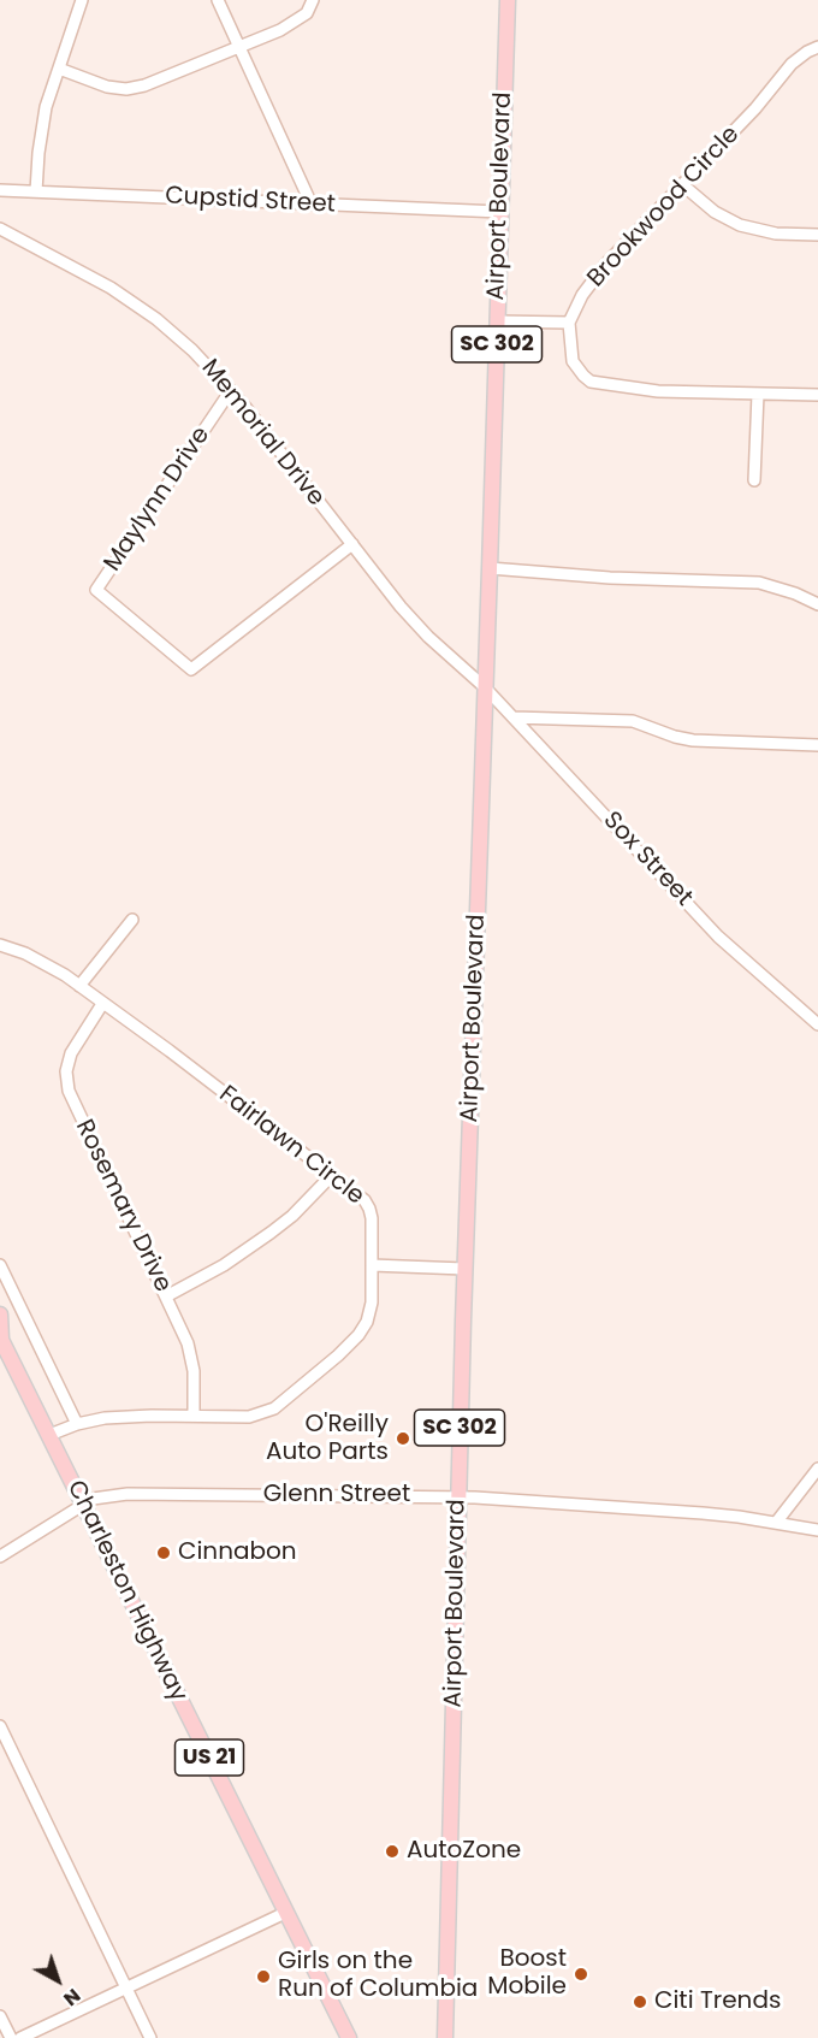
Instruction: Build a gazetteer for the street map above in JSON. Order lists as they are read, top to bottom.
{
  "streets": {
    "main road": [
      "Airport Boulevard",
      "SC 302",
      "Charleston Highway",
      "US 21"
    ],
    "street": [
      "Cupstid Street",
      "Brookwood Circle",
      "Memorial Drive",
      "Maylynn Drive",
      "Sox Street",
      "Fairlawn Circle",
      "Rosemary Drive",
      "Glenn Street"
    ]
  },
  "crossings": [
    ["Airport Boulevard", "Cupstid Street"],
    ["Airport Boulevard", "Memorial Drive"],
    ["Airport Boulevard", "Sox Street"],
    ["Airport Boulevard", "Glenn Street"],
    ["Memorial Drive", "Maylynn Drive"],
    ["Memorial Drive", "Sox Street"],
    ["Fairlawn Circle", "Rosemary Drive"],
    ["Fairlawn Circle", "Charleston Highway"],
    ["Glenn Street", "Charleston Highway"]
  ],
  "places": [
    "O'Reilly Auto Parts",
    "Cinnabon",
    "AutoZone",
    "Boost Mobile",
    "Girls on the Run of Columbia",
    "Citi Trends"
  ],
  "north": "bottom right"
}
